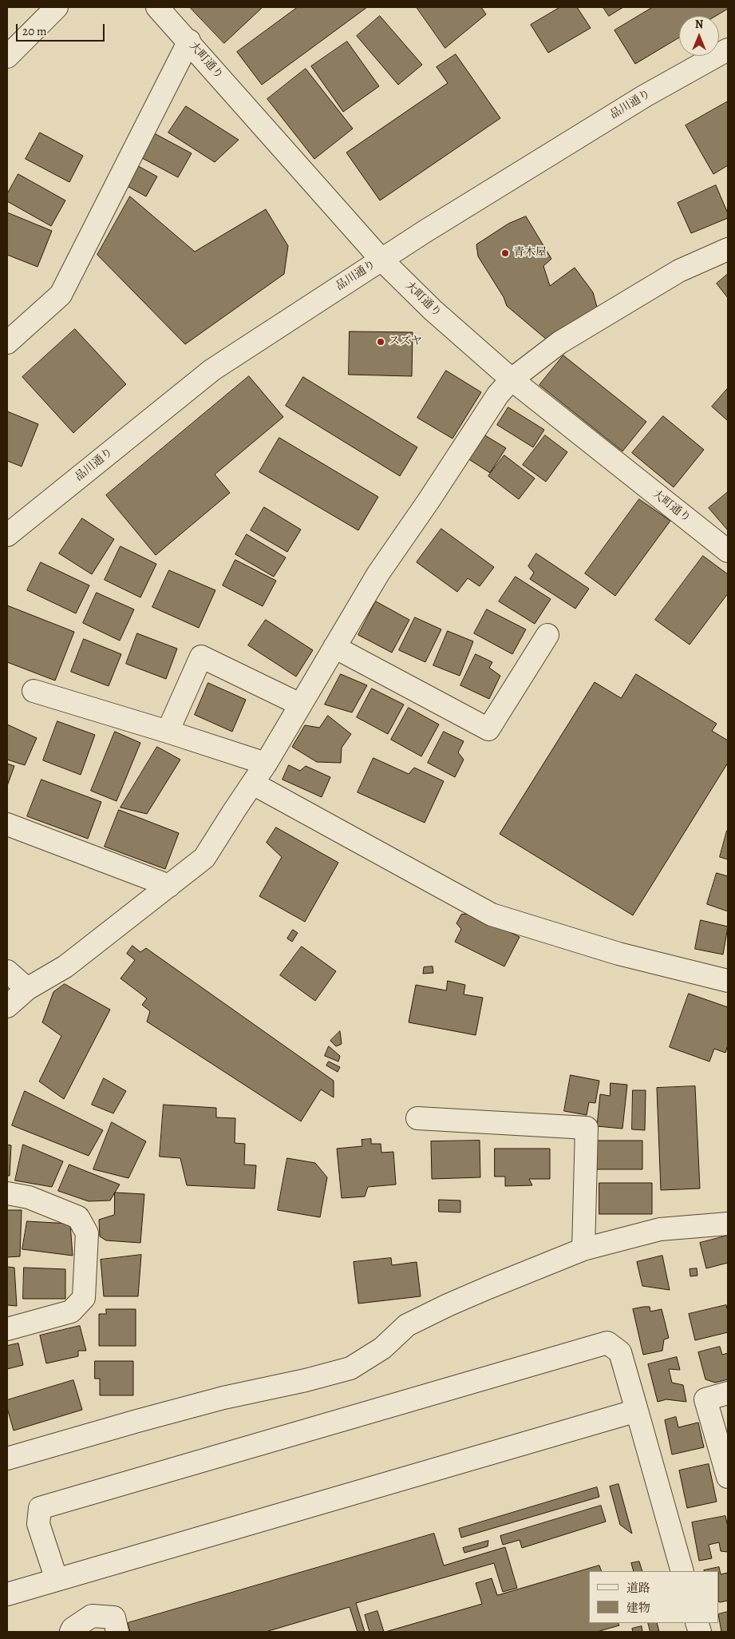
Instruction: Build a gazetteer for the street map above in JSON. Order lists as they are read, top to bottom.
{
  "streets": {
    "street": ["大町通り", "品川通り"]
  },
  "crossings": [
    ["大町通り", "品川通り"]
  ],
  "places": ["青木屋", "スズヤ"],
  "legend": ["道路", "建物"],
  "scale_bar": "20 m",
  "north": "top"
}
